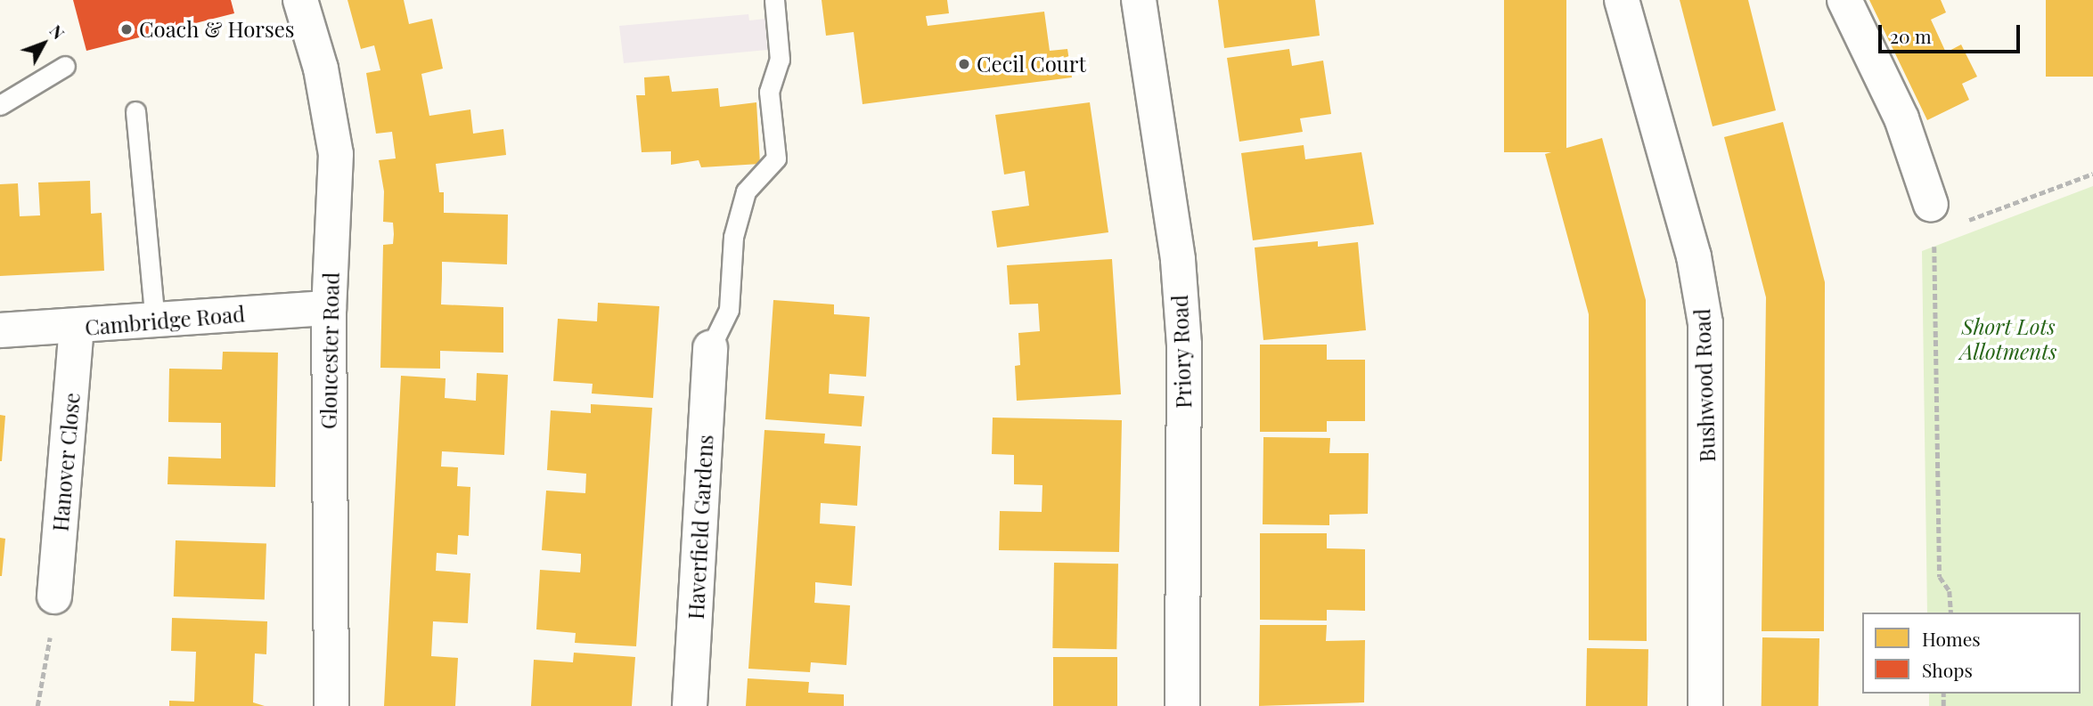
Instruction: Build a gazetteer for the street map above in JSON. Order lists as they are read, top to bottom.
{
  "streets": {
    "street": [
      "Cambridge Road",
      "Gloucester Road",
      "Priory Road",
      "Bushwood Road",
      "Hanover Close",
      "Haverfield Gardens"
    ]
  },
  "crossings": [
    ["Cambridge Road", "Gloucester Road"],
    ["Cambridge Road", "Hanover Close"]
  ],
  "parks": ["Short Lots Allotments"],
  "places": ["Coach & Horses", "Cecil Court"],
  "legend": ["Homes", "Shops"],
  "scale_bar": "20 m",
  "north": "top right"
}
